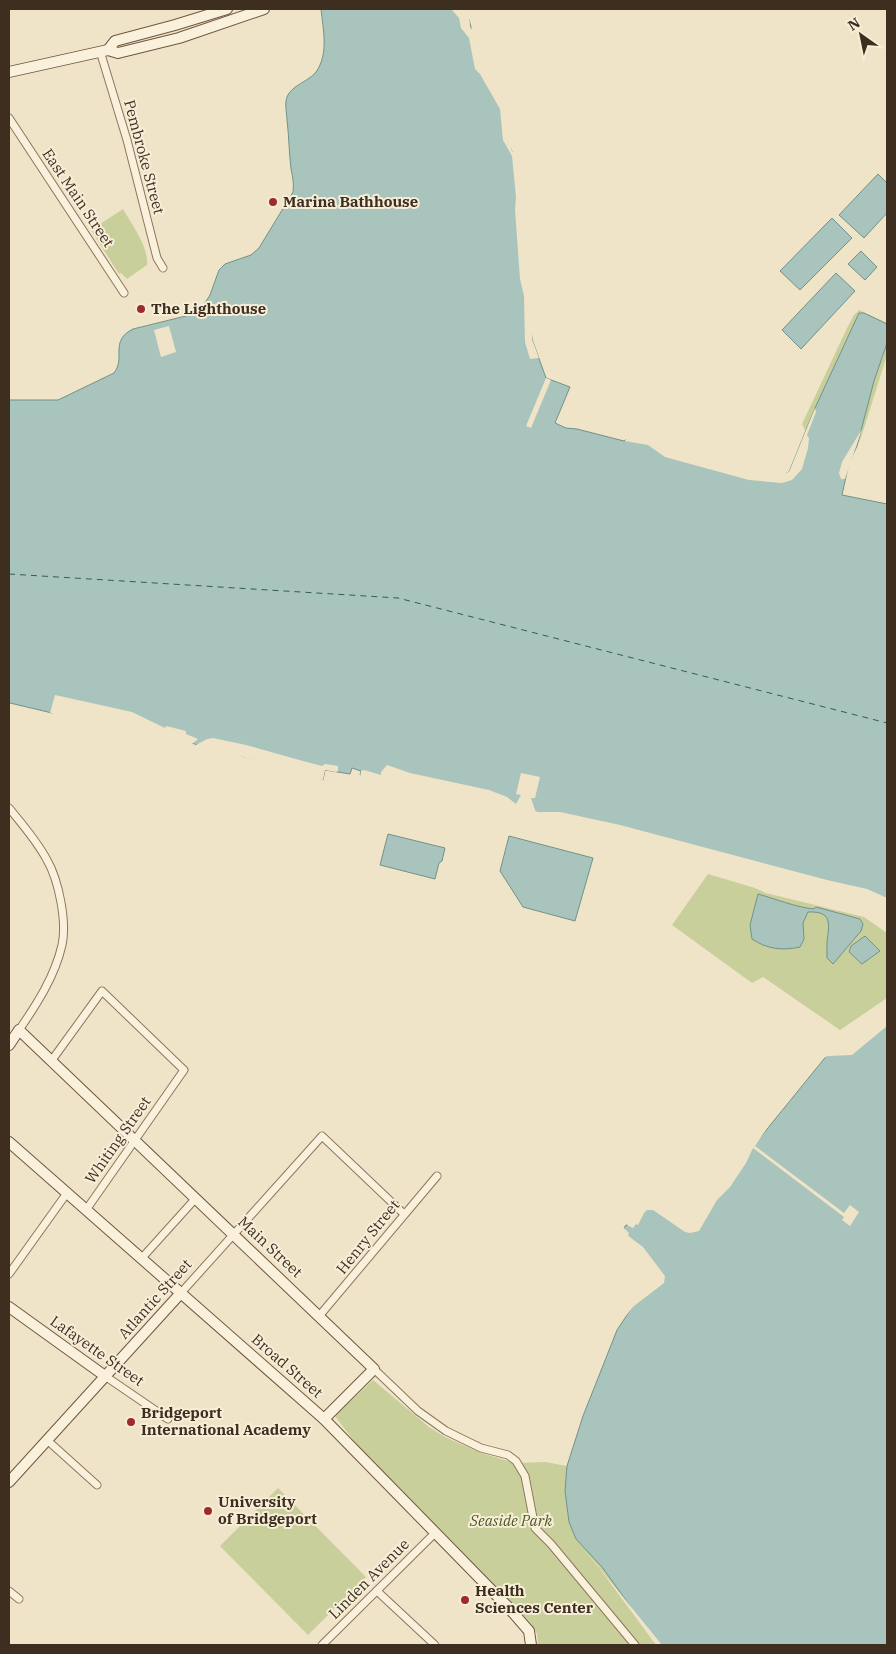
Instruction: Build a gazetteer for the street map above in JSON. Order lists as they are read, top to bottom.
{
  "streets": {
    "street": [
      "Pembroke Street",
      "East Main Street",
      "Whiting Street",
      "Henry Street",
      "Main Street",
      "Atlantic Street",
      "Lafayette Street",
      "Broad Street",
      "Linden Avenue"
    ]
  },
  "crossings": [
    ["Whiting Street", "Main Street"],
    ["Whiting Street", "Broad Street"],
    ["Henry Street", "Main Street"],
    ["Henry Street", "Atlantic Street"],
    ["Main Street", "Atlantic Street"],
    ["Atlantic Street", "Lafayette Street"],
    ["Atlantic Street", "Broad Street"],
    ["Broad Street", "Linden Avenue"]
  ],
  "parks": ["Seaside Park"],
  "places": [
    "Marina Bathhouse",
    "The Lighthouse",
    "Bridgeport International Academy",
    "University of Bridgeport",
    "Health Sciences Center"
  ],
  "north": "top left"
}
